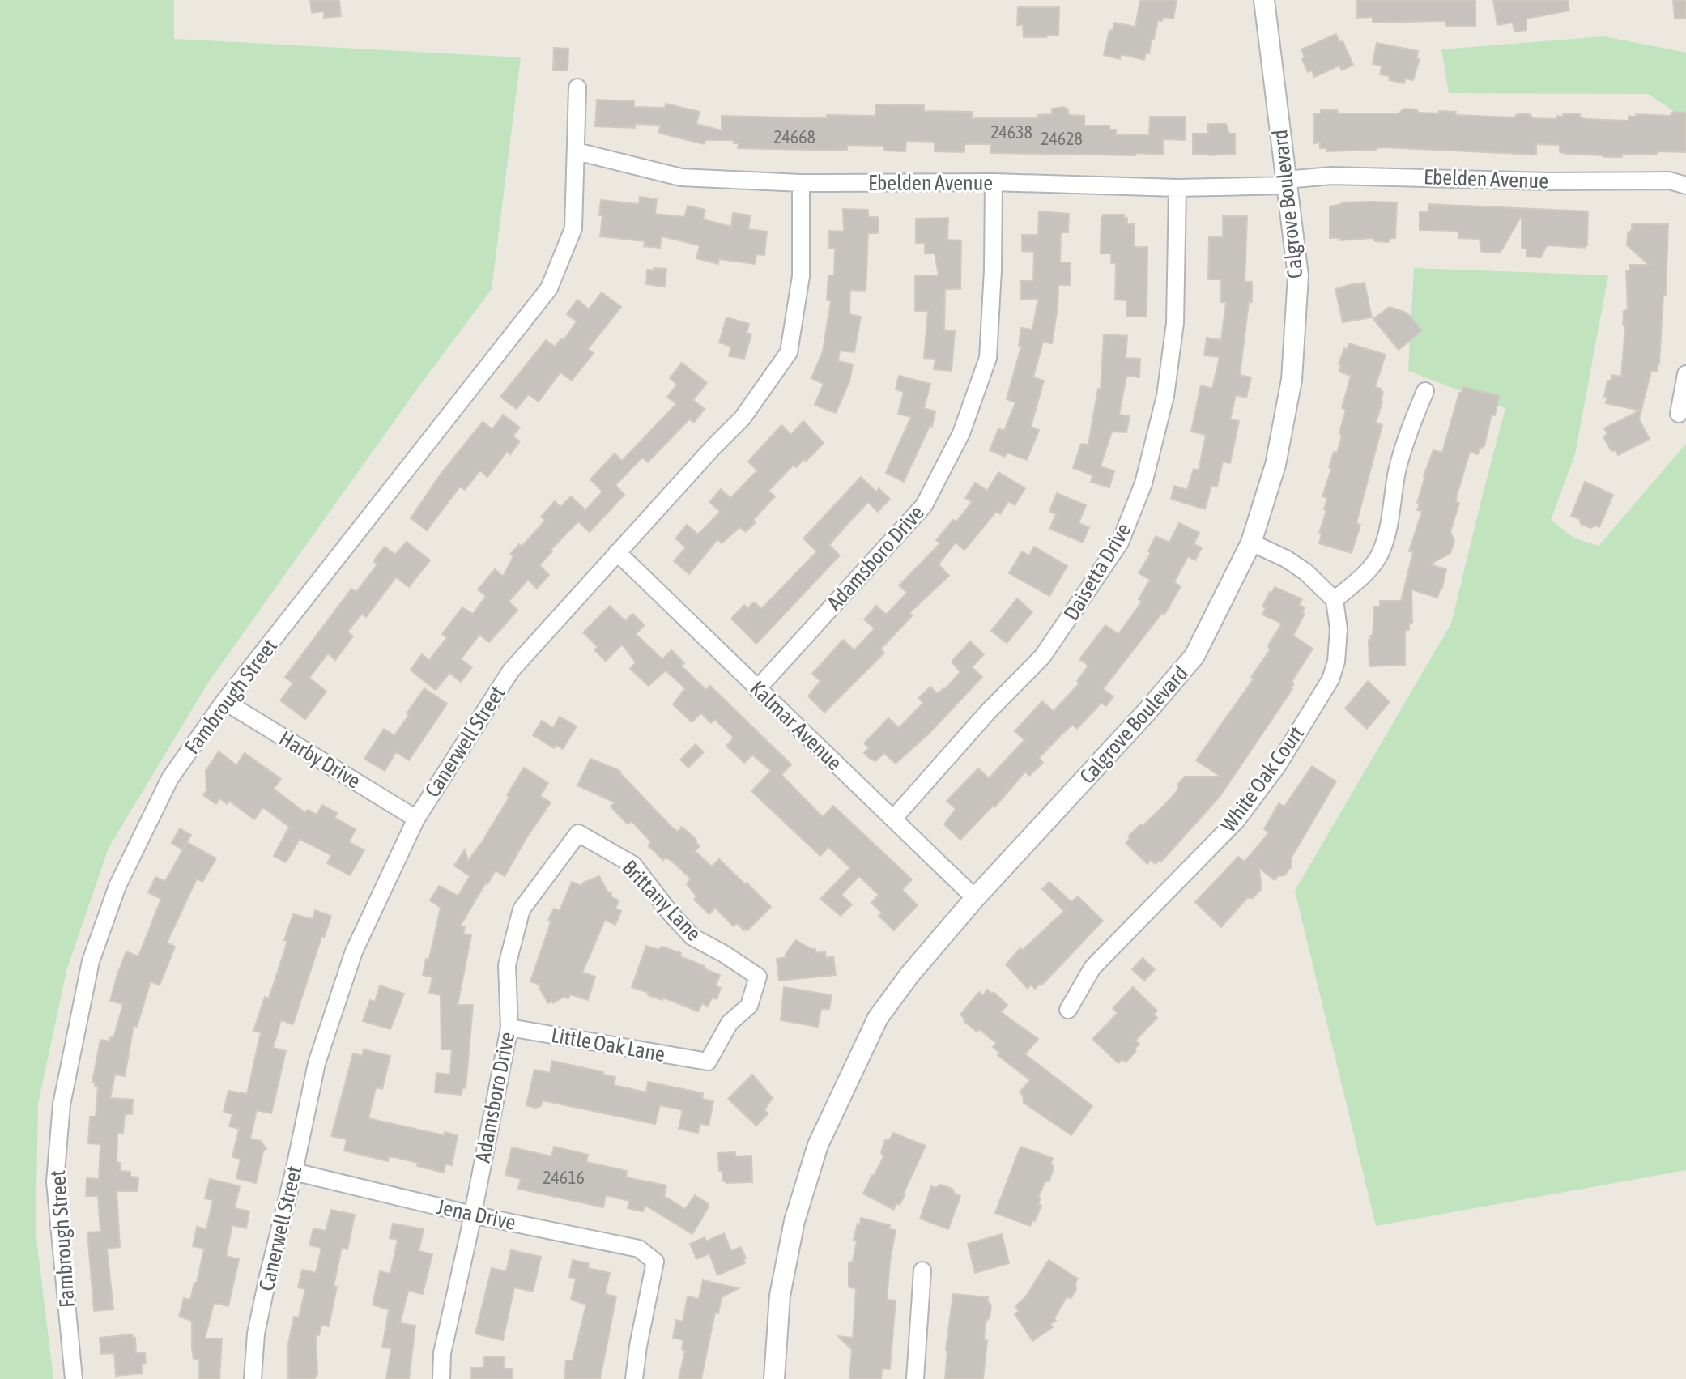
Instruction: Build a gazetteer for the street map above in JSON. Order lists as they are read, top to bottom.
{
  "streets": {
    "street": [
      "Ebelden Avenue",
      "Calgrove Boulevard",
      "Adamsboro Drive",
      "Daisetta Drive",
      "Fambrough Street",
      "Kalmar Avenue",
      "Canerwell Street",
      "Harby Drive",
      "White Oak Court",
      "Brittany Lane",
      "Little Oak Lane",
      "Jena Drive"
    ]
  },
  "crossings": [
    ["Ebelden Avenue", "Calgrove Boulevard"],
    ["Ebelden Avenue", "Adamsboro Drive"],
    ["Ebelden Avenue", "Daisetta Drive"],
    ["Ebelden Avenue", "Fambrough Street"],
    ["Ebelden Avenue", "Canerwell Street"],
    ["Calgrove Boulevard", "Kalmar Avenue"],
    ["Adamsboro Drive", "Kalmar Avenue"],
    ["Adamsboro Drive", "Brittany Lane"],
    ["Adamsboro Drive", "Little Oak Lane"],
    ["Adamsboro Drive", "Jena Drive"],
    ["Daisetta Drive", "Kalmar Avenue"],
    ["Fambrough Street", "Harby Drive"],
    ["Kalmar Avenue", "Canerwell Street"],
    ["Canerwell Street", "Harby Drive"],
    ["Canerwell Street", "Jena Drive"],
    ["Brittany Lane", "Little Oak Lane"]
  ],
  "house_numbers": [
    "24638",
    "24668",
    "24628",
    "24616"
  ]
}
